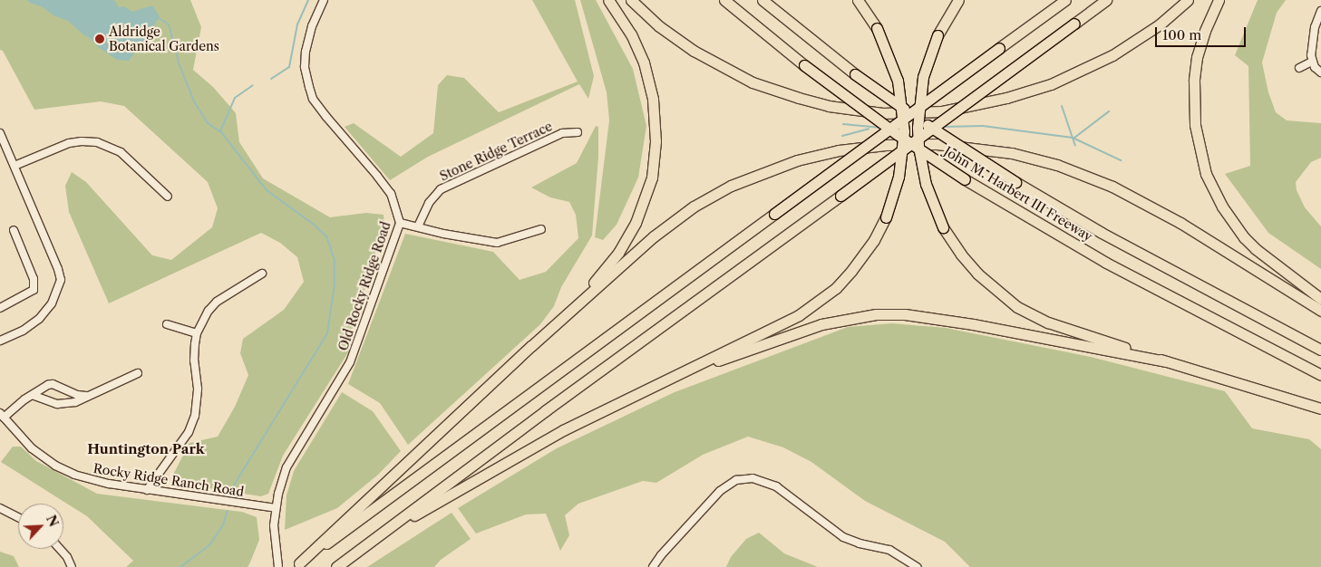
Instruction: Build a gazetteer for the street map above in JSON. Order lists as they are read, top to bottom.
{
  "streets": {
    "highway": ["John M. Harbert III Freeway"],
    "street": ["Stone Ridge Terrace", "Old Rocky Ridge Road", "Rocky Ridge Ranch Road"]
  },
  "crossings": [
    ["Old Rocky Ridge Road", "Rocky Ridge Ranch Road"]
  ],
  "districts": ["Huntington Park"],
  "places": ["Aldridge Botanical Gardens"],
  "scale_bar": "100 m",
  "north": "top right"
}
